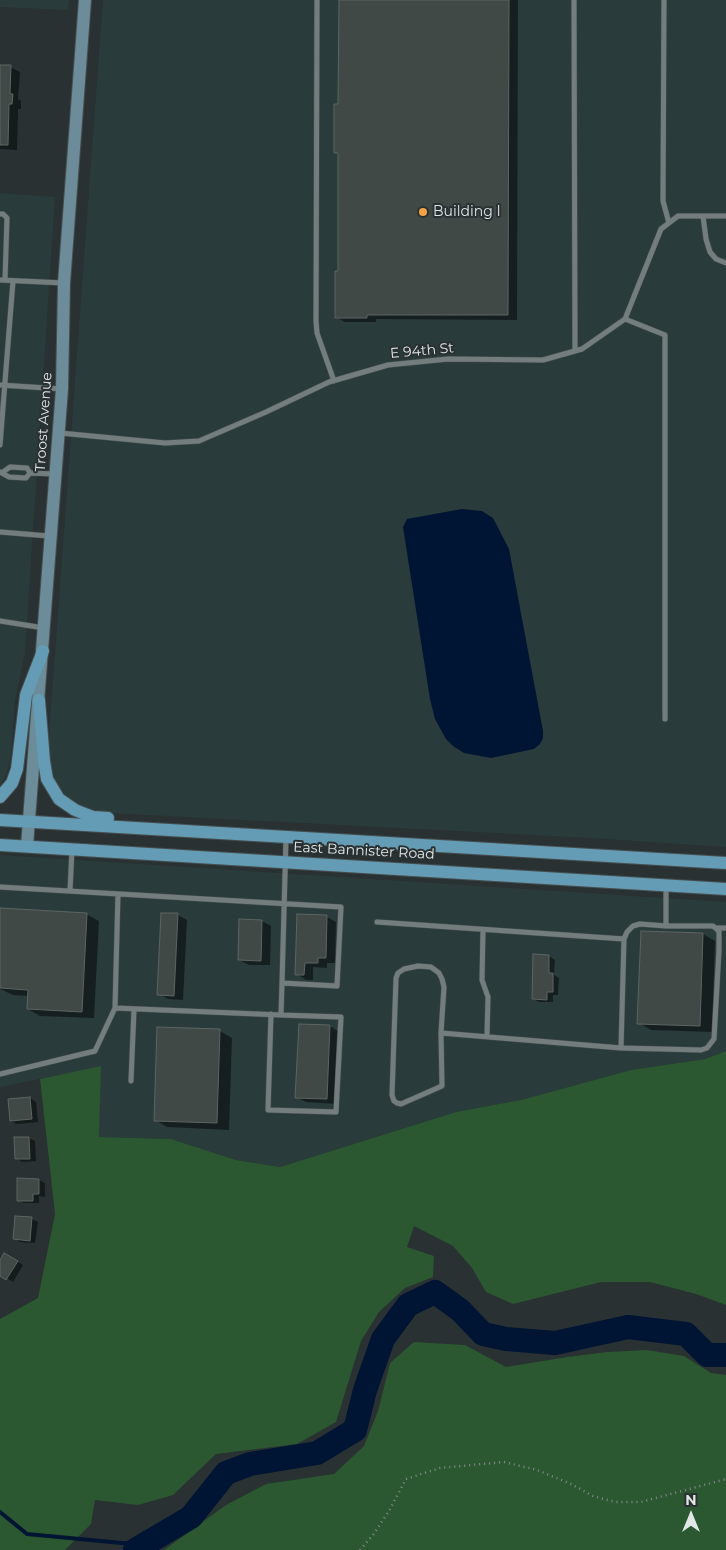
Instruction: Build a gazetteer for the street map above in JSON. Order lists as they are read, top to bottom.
{
  "streets": {
    "main road": ["Troost Avenue", "East Bannister Road"],
    "lane": ["E 94th St"]
  },
  "crossings": [
    ["E 94th St", "Troost Avenue"],
    ["Troost Avenue", "East Bannister Road"]
  ],
  "places": ["Building I"],
  "north": "top"
}
